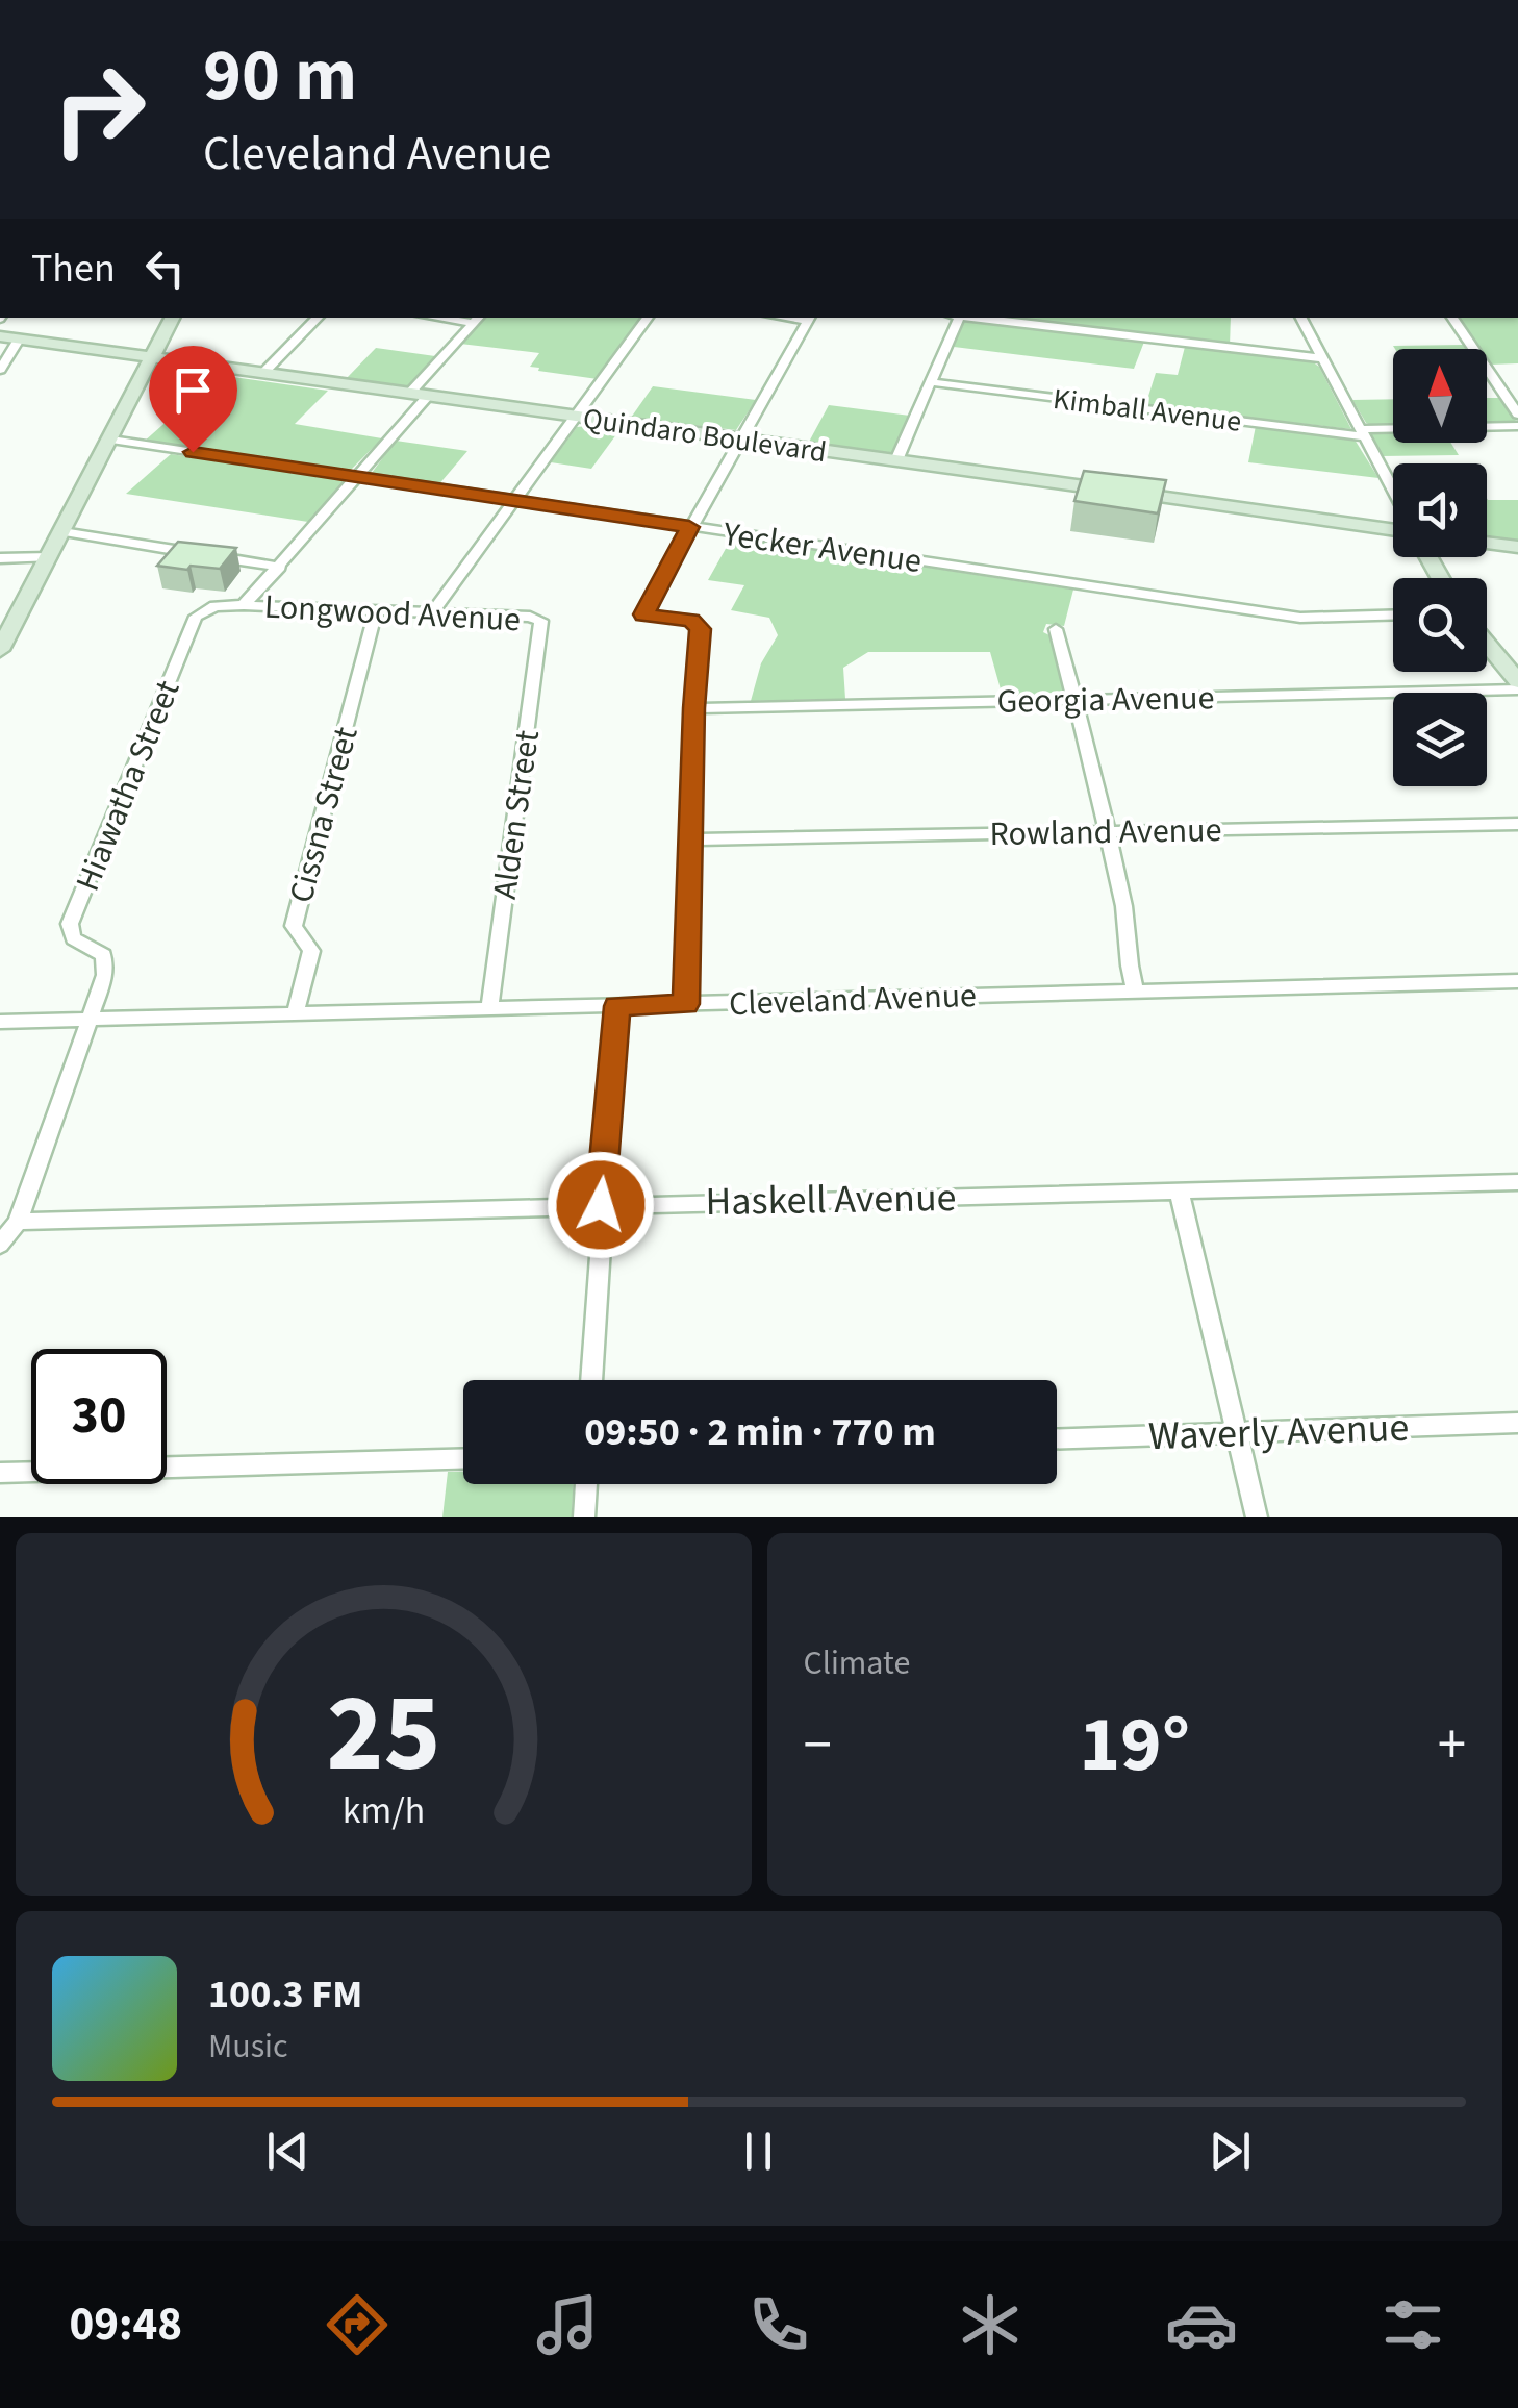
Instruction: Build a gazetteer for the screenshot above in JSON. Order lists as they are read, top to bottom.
{
  "streets": {
    "main road": ["Quindaro Boulevard"],
    "street": [
      "Kimball Avenue",
      "Yecker Avenue",
      "Longwood Avenue",
      "Georgia Avenue",
      "Hiawatha Street",
      "Cissna Street",
      "Alden Street",
      "Rowland Avenue",
      "Cleveland Avenue",
      "Haskell Avenue",
      "Waverly Avenue"
    ]
  },
  "crossings": [
    ["Longwood Avenue", "Hiawatha Street"],
    ["Longwood Avenue", "Cissna Street"],
    ["Longwood Avenue", "Alden Street"],
    ["Hiawatha Street", "Cleveland Avenue"],
    ["Hiawatha Street", "Haskell Avenue"],
    ["Cissna Street", "Cleveland Avenue"],
    ["Alden Street", "Cleveland Avenue"]
  ],
  "north": "top",
  "page": {
    "turn": ["90 m", "Cleveland Avenue"],
    "then": "Then",
    "limit": "30",
    "trip": "09:50 · 2 min · 770 m",
    "tile": "Climate",
    "heat": ["−", "19°", "+"],
    "song": ["100.3 FM", "Music"],
    "tabs": "09:48",
    "gauge": ["25", "km/h"]
  }
}
